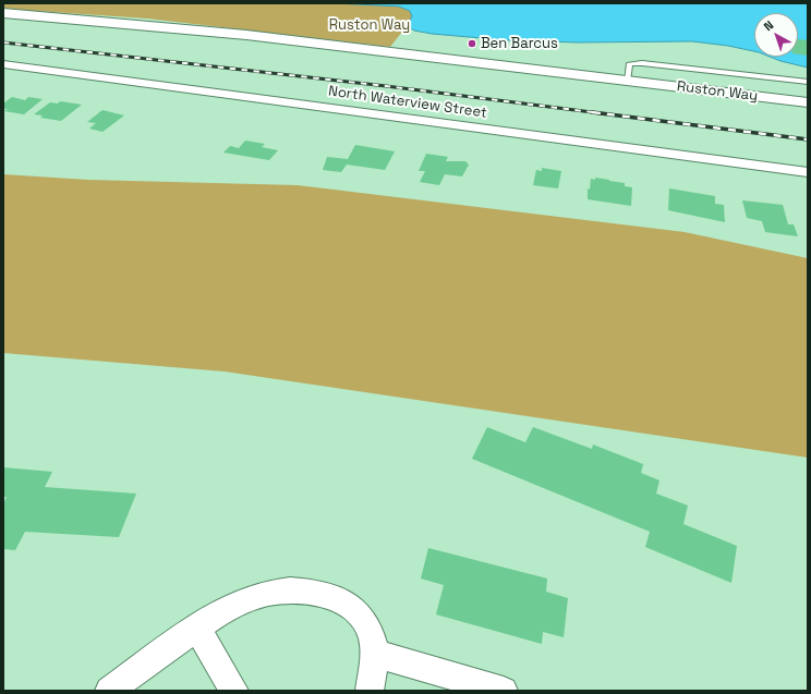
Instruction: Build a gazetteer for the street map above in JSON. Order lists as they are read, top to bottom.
{
  "streets": {
    "main road": ["Ruston Way"],
    "street": ["North Waterview Street"]
  },
  "parks": ["Ruston Way"],
  "places": ["Ben Barcus"],
  "north": "top left"
}
